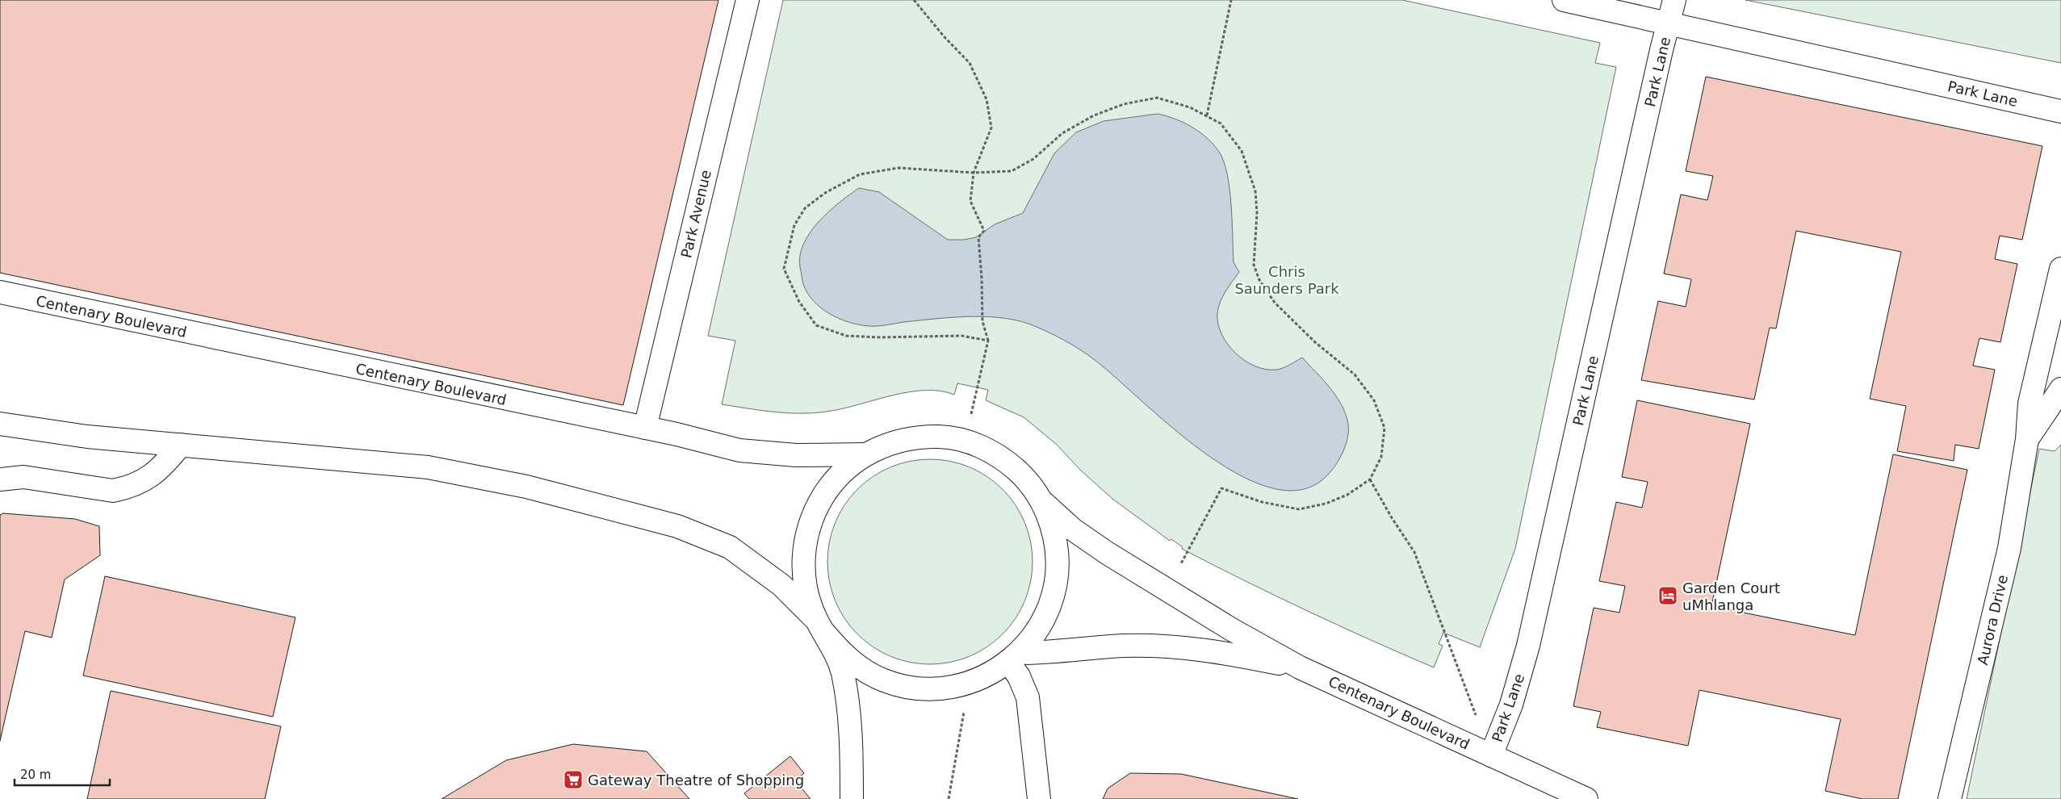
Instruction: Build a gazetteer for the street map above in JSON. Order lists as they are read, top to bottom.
{
  "streets": {
    "street": [
      "Park Lane",
      "Park Avenue",
      "Centenary Boulevard",
      "Aurora Drive"
    ]
  },
  "crossings": [
    ["Park Lane", "Centenary Boulevard"],
    ["Park Avenue", "Centenary Boulevard"]
  ],
  "parks": ["Chris Saunders Park"],
  "places": {
    "hotel": ["Garden Court uMhlanga"],
    "supermarket": ["Gateway Theatre of Shopping"]
  },
  "scale_bar": "20 m"
}
